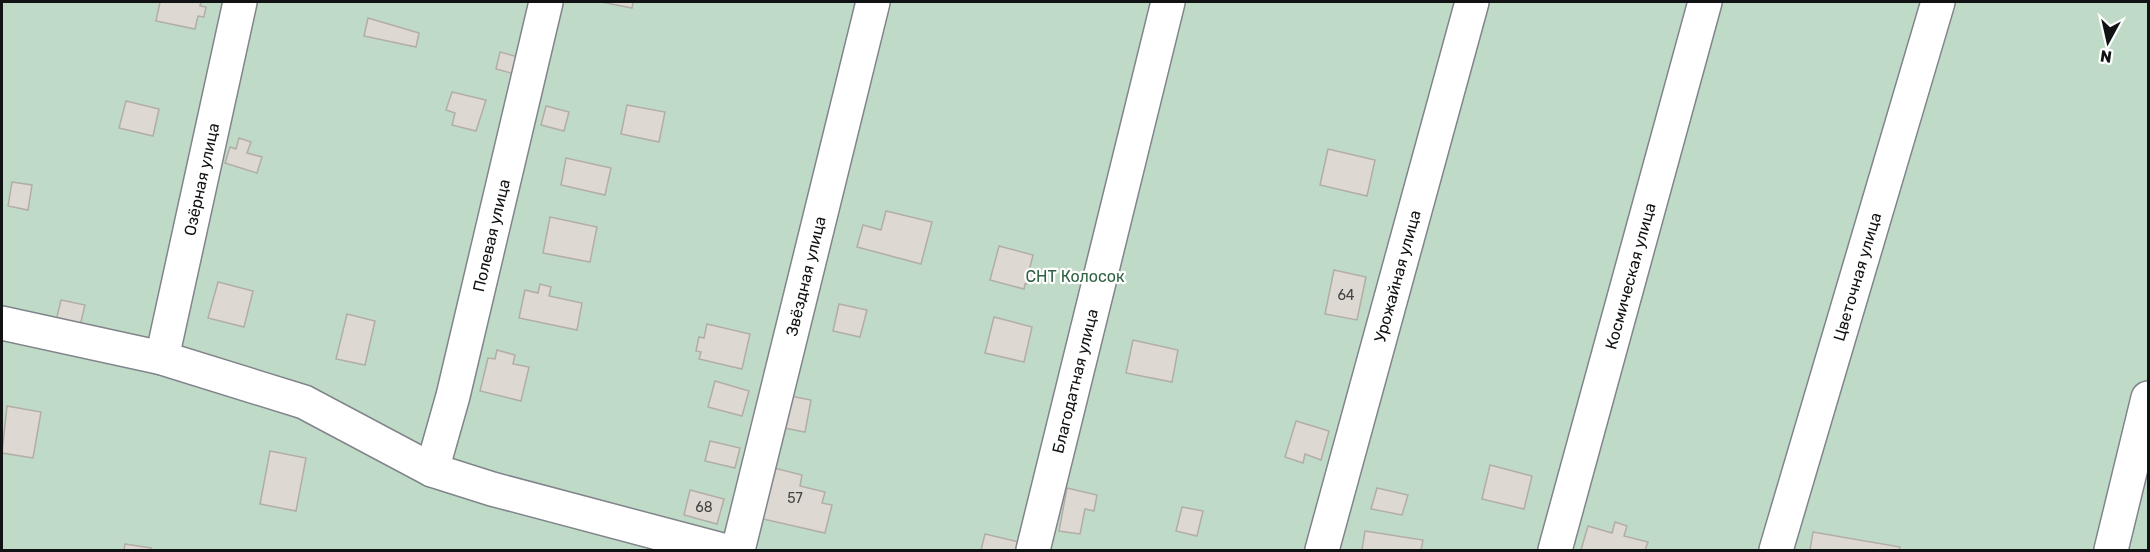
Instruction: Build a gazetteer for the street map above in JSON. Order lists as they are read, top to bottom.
{
  "streets": {
    "street": [
      "Озёрная улица",
      "Полевая улица",
      "Звёздная улица",
      "Урожайная улица",
      "Космическая улица",
      "Цветочная улица",
      "Благодатная улица"
    ]
  },
  "parks": ["СНТ Колосок"],
  "house_numbers": ["64", "57", "68"],
  "north": "bottom"
}
